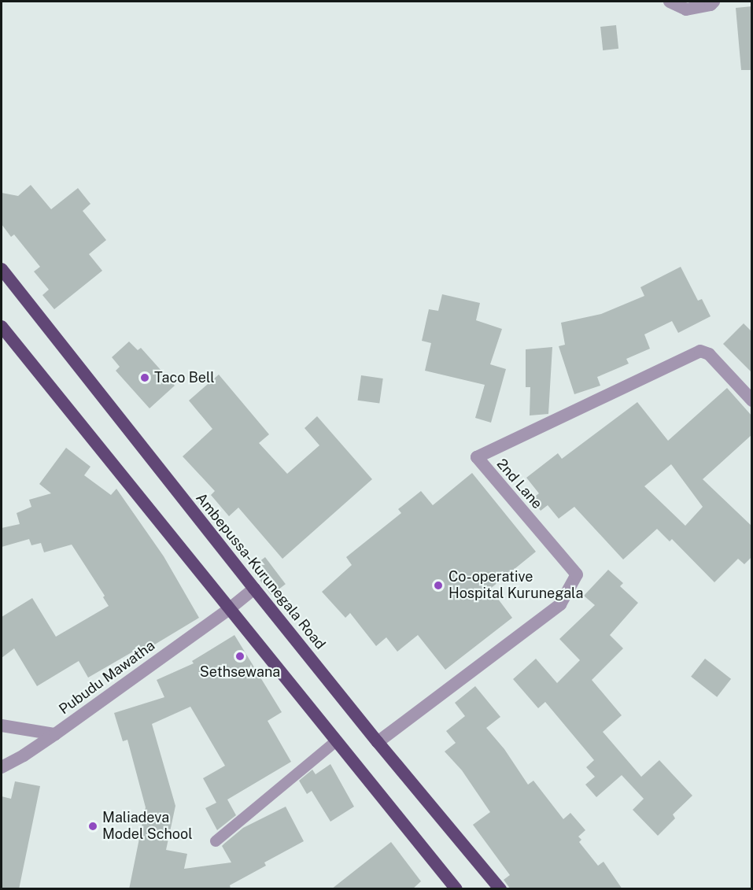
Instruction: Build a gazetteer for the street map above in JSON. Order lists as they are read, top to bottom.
{
  "streets": {
    "highway": ["Ambepussa-Kurunegala Road"],
    "street": ["2nd Lane", "Pubudu Mawatha"]
  },
  "crossings": [
    ["2nd Lane", "Ambepussa-Kurunegala Road"],
    ["Ambepussa-Kurunegala Road", "Pubudu Mawatha"]
  ],
  "places": [
    "Taco Bell",
    "Co-operative Hospital Kurunegala",
    "Sethsewana",
    "Maliadeva Model School"
  ]
}
